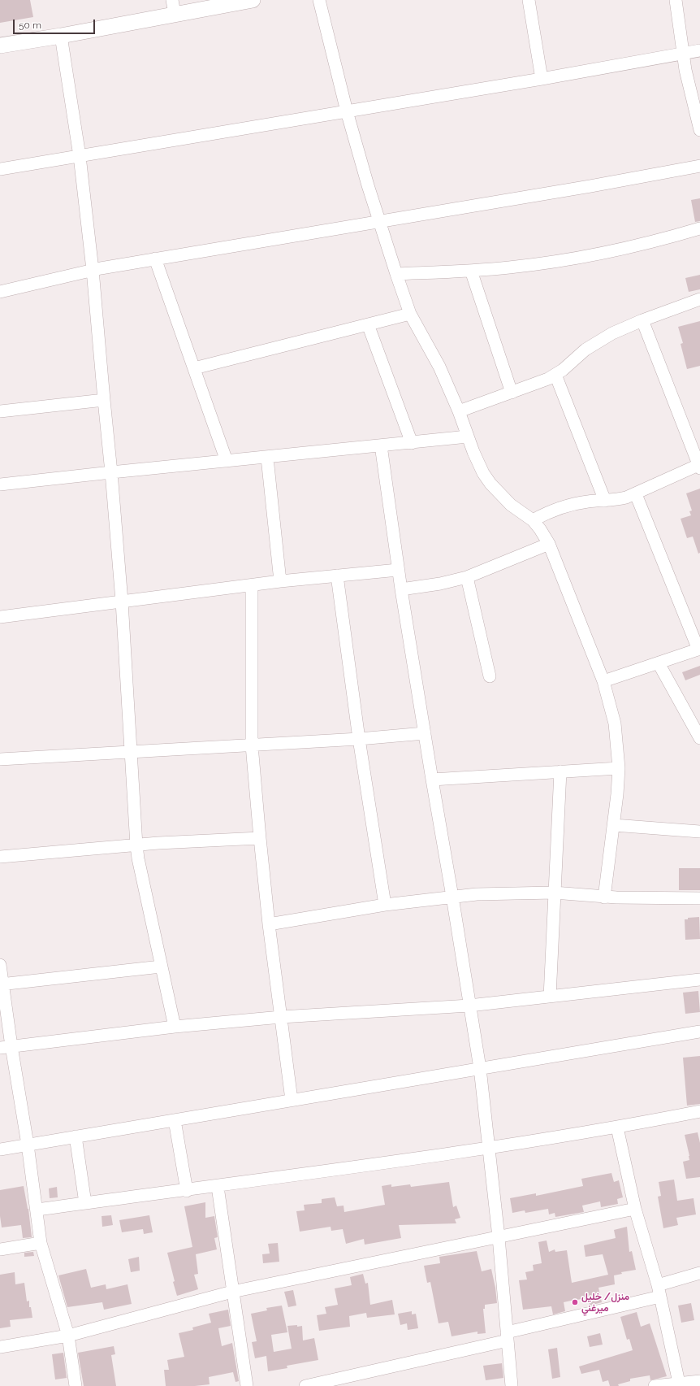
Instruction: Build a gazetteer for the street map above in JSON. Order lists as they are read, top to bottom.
{
  "places": ["منزل/ خليل ميرغني"],
  "scale_bar": "50 m"
}
